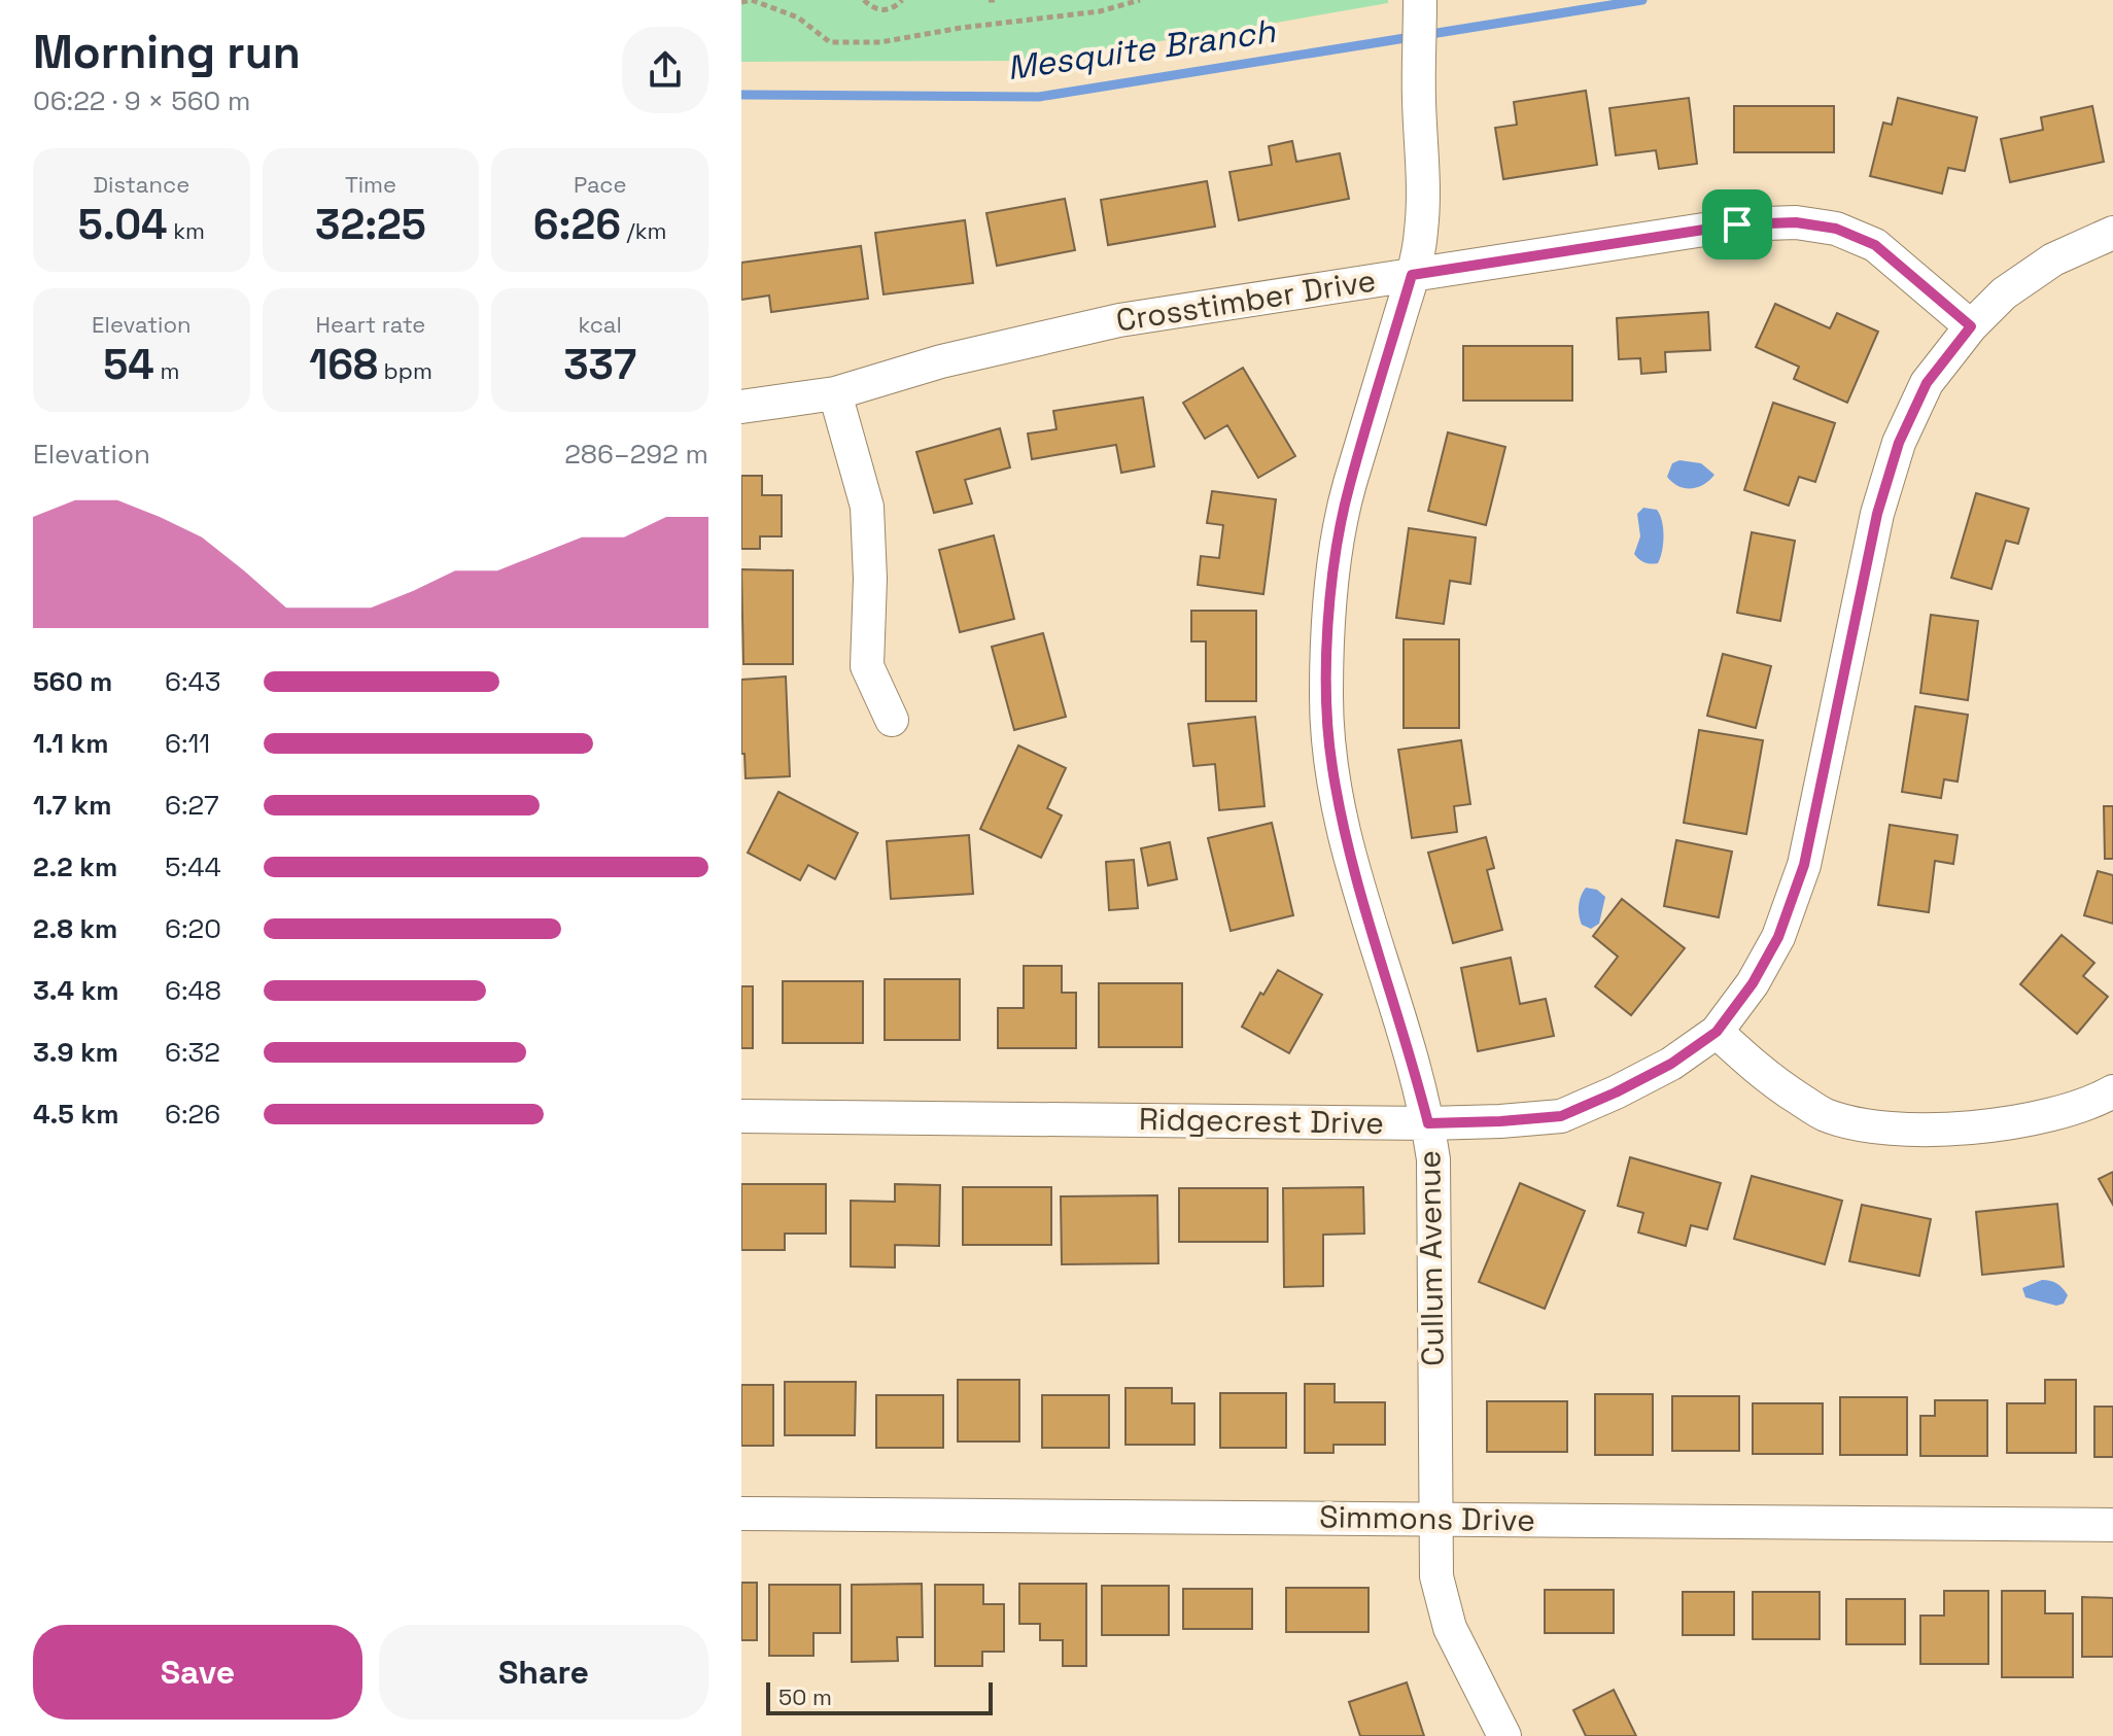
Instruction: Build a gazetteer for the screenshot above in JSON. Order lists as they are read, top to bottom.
{
  "streets": {
    "street": [
      "Crosstimber Drive",
      "Ridgecrest Drive",
      "Cullum Avenue",
      "Simmons Drive"
    ]
  },
  "crossings": [
    ["Crosstimber Drive", "Ridgecrest Drive"],
    ["Crosstimber Drive", "Cullum Avenue"],
    ["Ridgecrest Drive", "Cullum Avenue"],
    ["Cullum Avenue", "Simmons Drive"]
  ],
  "water": ["Mesquite Branch"],
  "scale_bar": "50 m",
  "page": {
    "heading": ["Morning run", "06:22 · 9 × 560 m"],
    "stats": [
      ["Distance", "5.04 km"],
      ["Time", "32:25"],
      ["Pace", "6:26 /km"],
      ["Elevation", "54 m"],
      ["Heart rate", "168 bpm"],
      ["kcal", "337"]
    ],
    "chart": ["Elevation", "286–292 m"],
    "list": [
      {
        "name": "560 m",
        "note": "6:43"
      },
      {
        "name": "1.1 km",
        "note": "6:11"
      },
      {
        "name": "1.7 km",
        "note": "6:27"
      },
      {
        "name": "2.2 km",
        "note": "5:44"
      },
      {
        "name": "2.8 km",
        "note": "6:20"
      },
      {
        "name": "3.4 km",
        "note": "6:48"
      },
      {
        "name": "3.9 km",
        "note": "6:32"
      },
      {
        "name": "4.5 km",
        "note": "6:26"
      }
    ],
    "buttons": ["Save", "Share"],
    "scale": "50 m"
  }
}
